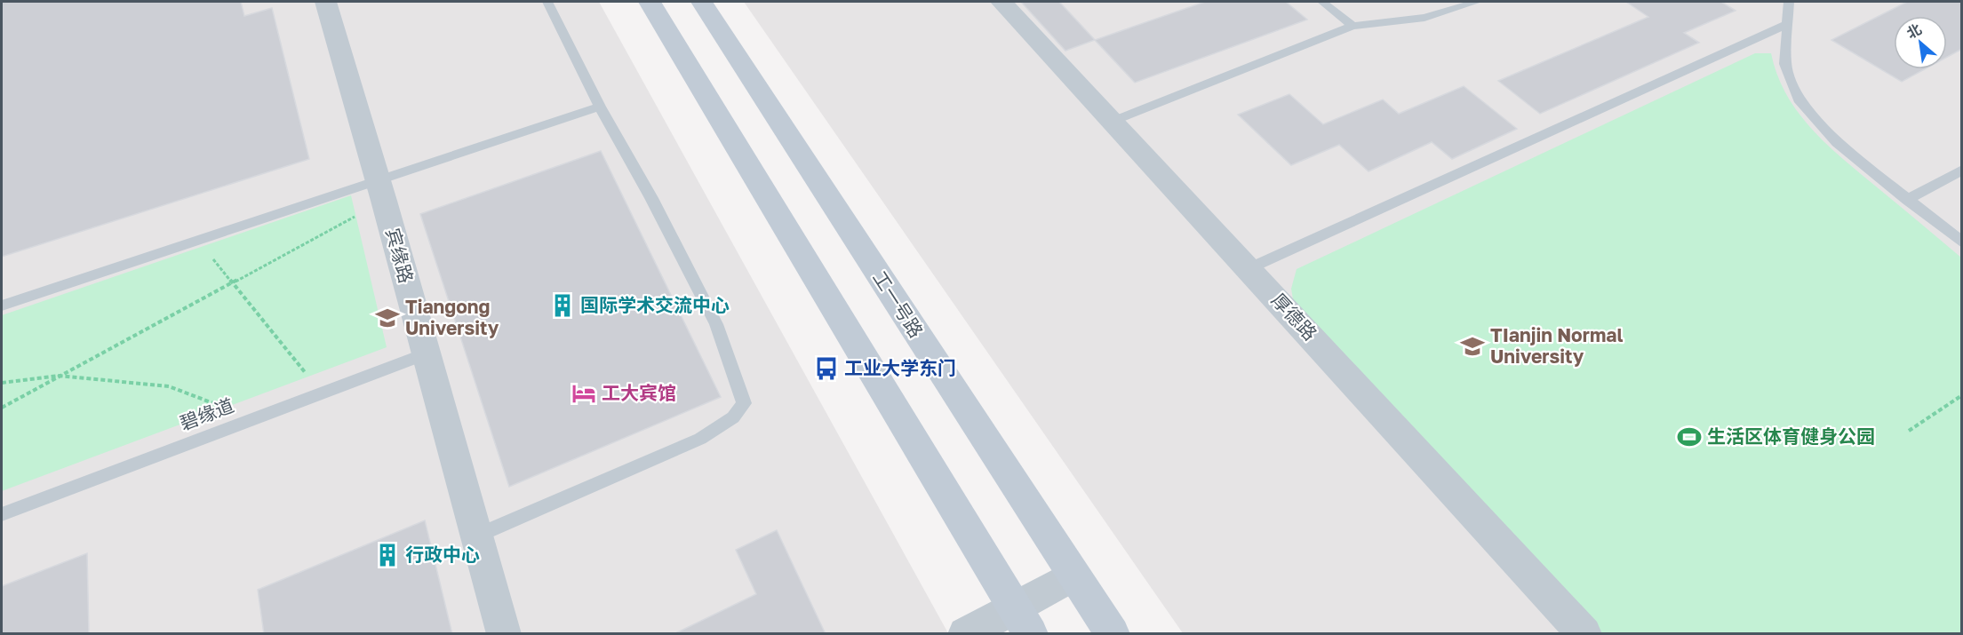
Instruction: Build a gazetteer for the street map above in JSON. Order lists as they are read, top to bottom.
{
  "streets": {
    "main road": ["工一号路"],
    "street": ["宾缘路", "厚德路"],
    "lane": ["碧缘道"]
  },
  "crossings": [
    ["宾缘路", "碧缘道"]
  ],
  "places": {
    "building": ["国际学术交流中心", "行政中心"],
    "school or university": ["Tiangong University", "TIanjin Normal University"],
    "bus stop": ["工业大学东门"],
    "hotel": ["工大宾馆"],
    "sports": ["生活区体育健身公园"]
  },
  "north": "top left"
}
